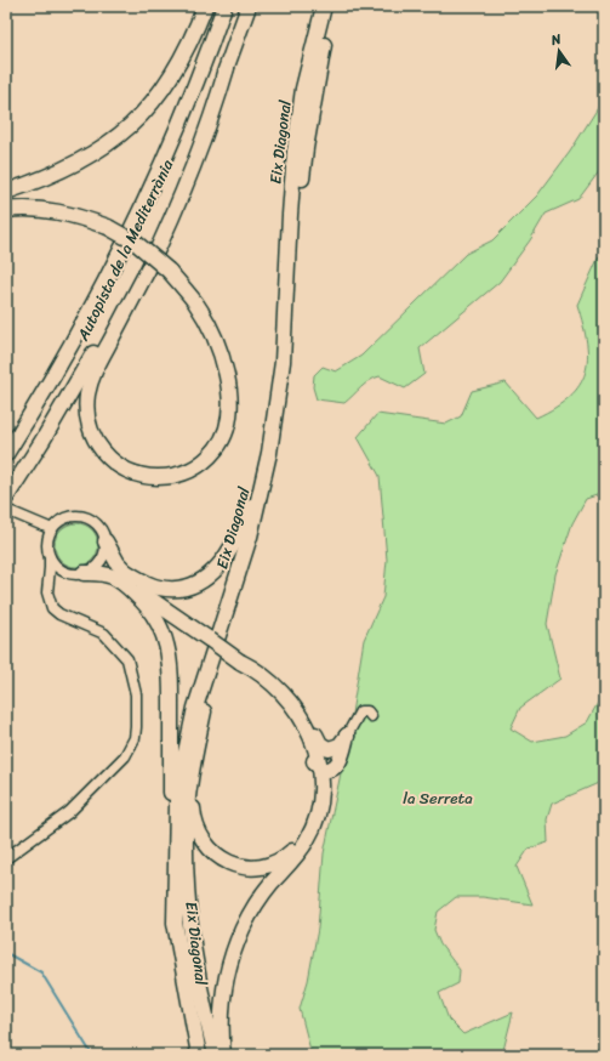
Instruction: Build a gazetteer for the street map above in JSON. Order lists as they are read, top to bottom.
{
  "streets": {
    "highway": ["Eix Diagonal", "Autopista de la Mediterrània"]
  },
  "parks": ["la Serreta"],
  "north": "top"
}
